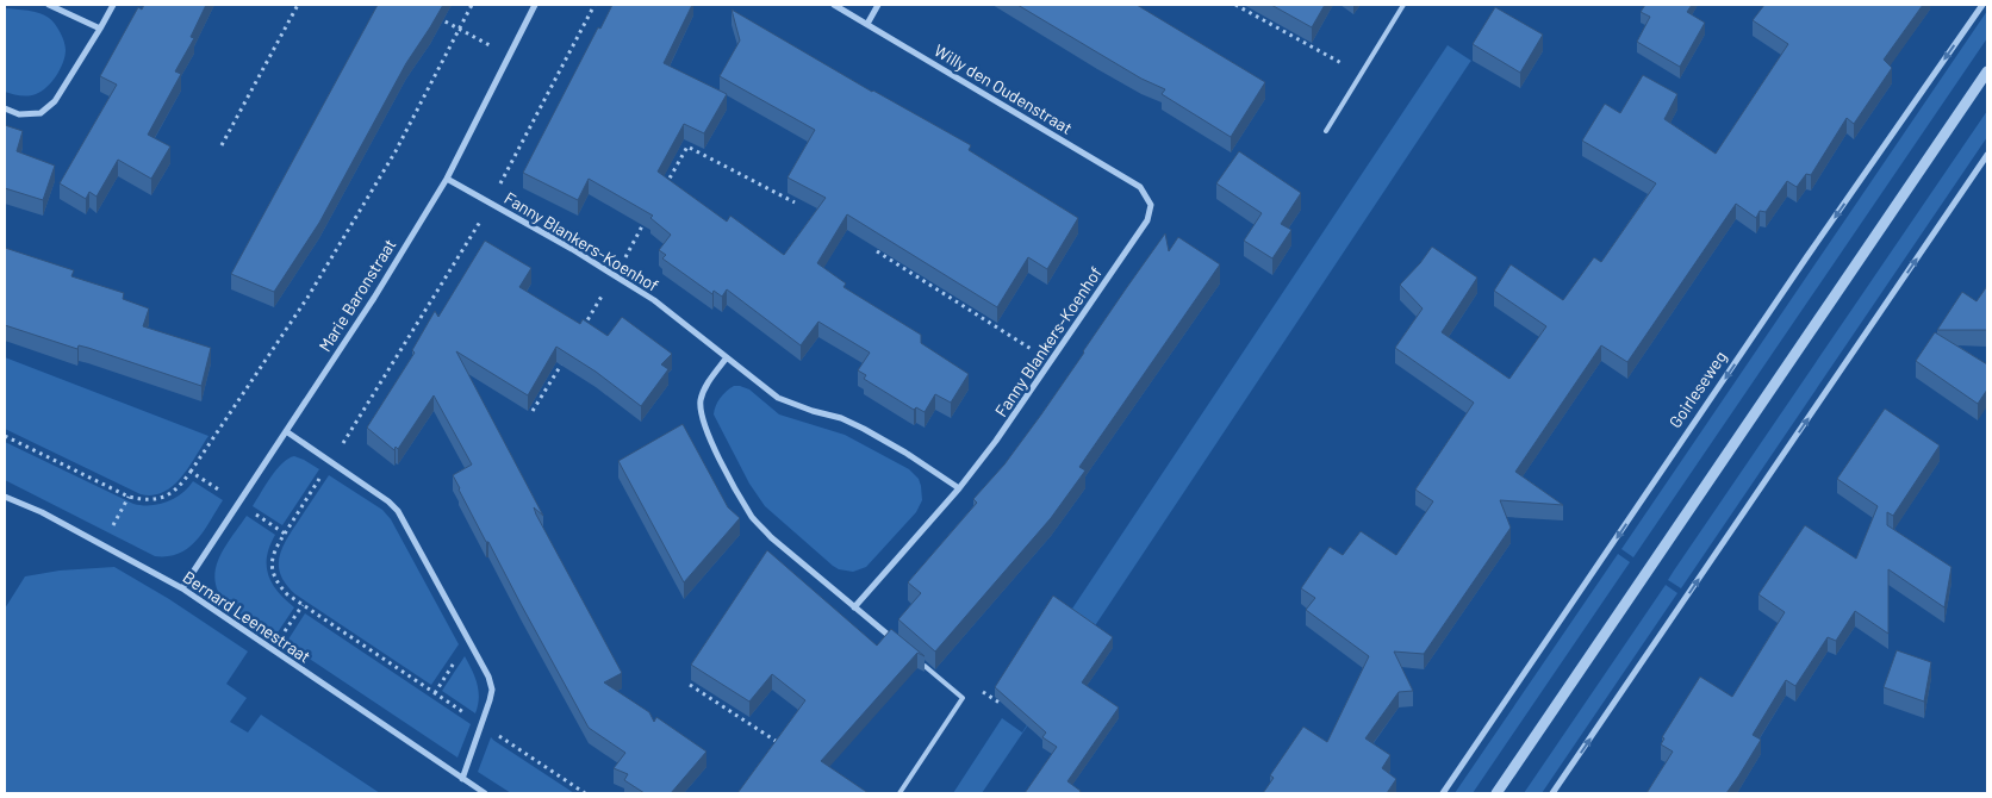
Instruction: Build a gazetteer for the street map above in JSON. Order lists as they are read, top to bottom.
{
  "streets": {
    "street": [
      "Willy den Oudenstraat",
      "Fanny Blankers-Koenhof",
      "Marie Baronstraat",
      "Goirleseweg",
      "Bernard Leenestraat"
    ]
  },
  "crossings": [
    ["Willy den Oudenstraat", "Fanny Blankers-Koenhof"],
    ["Fanny Blankers-Koenhof", "Marie Baronstraat"],
    ["Marie Baronstraat", "Bernard Leenestraat"]
  ]
}
